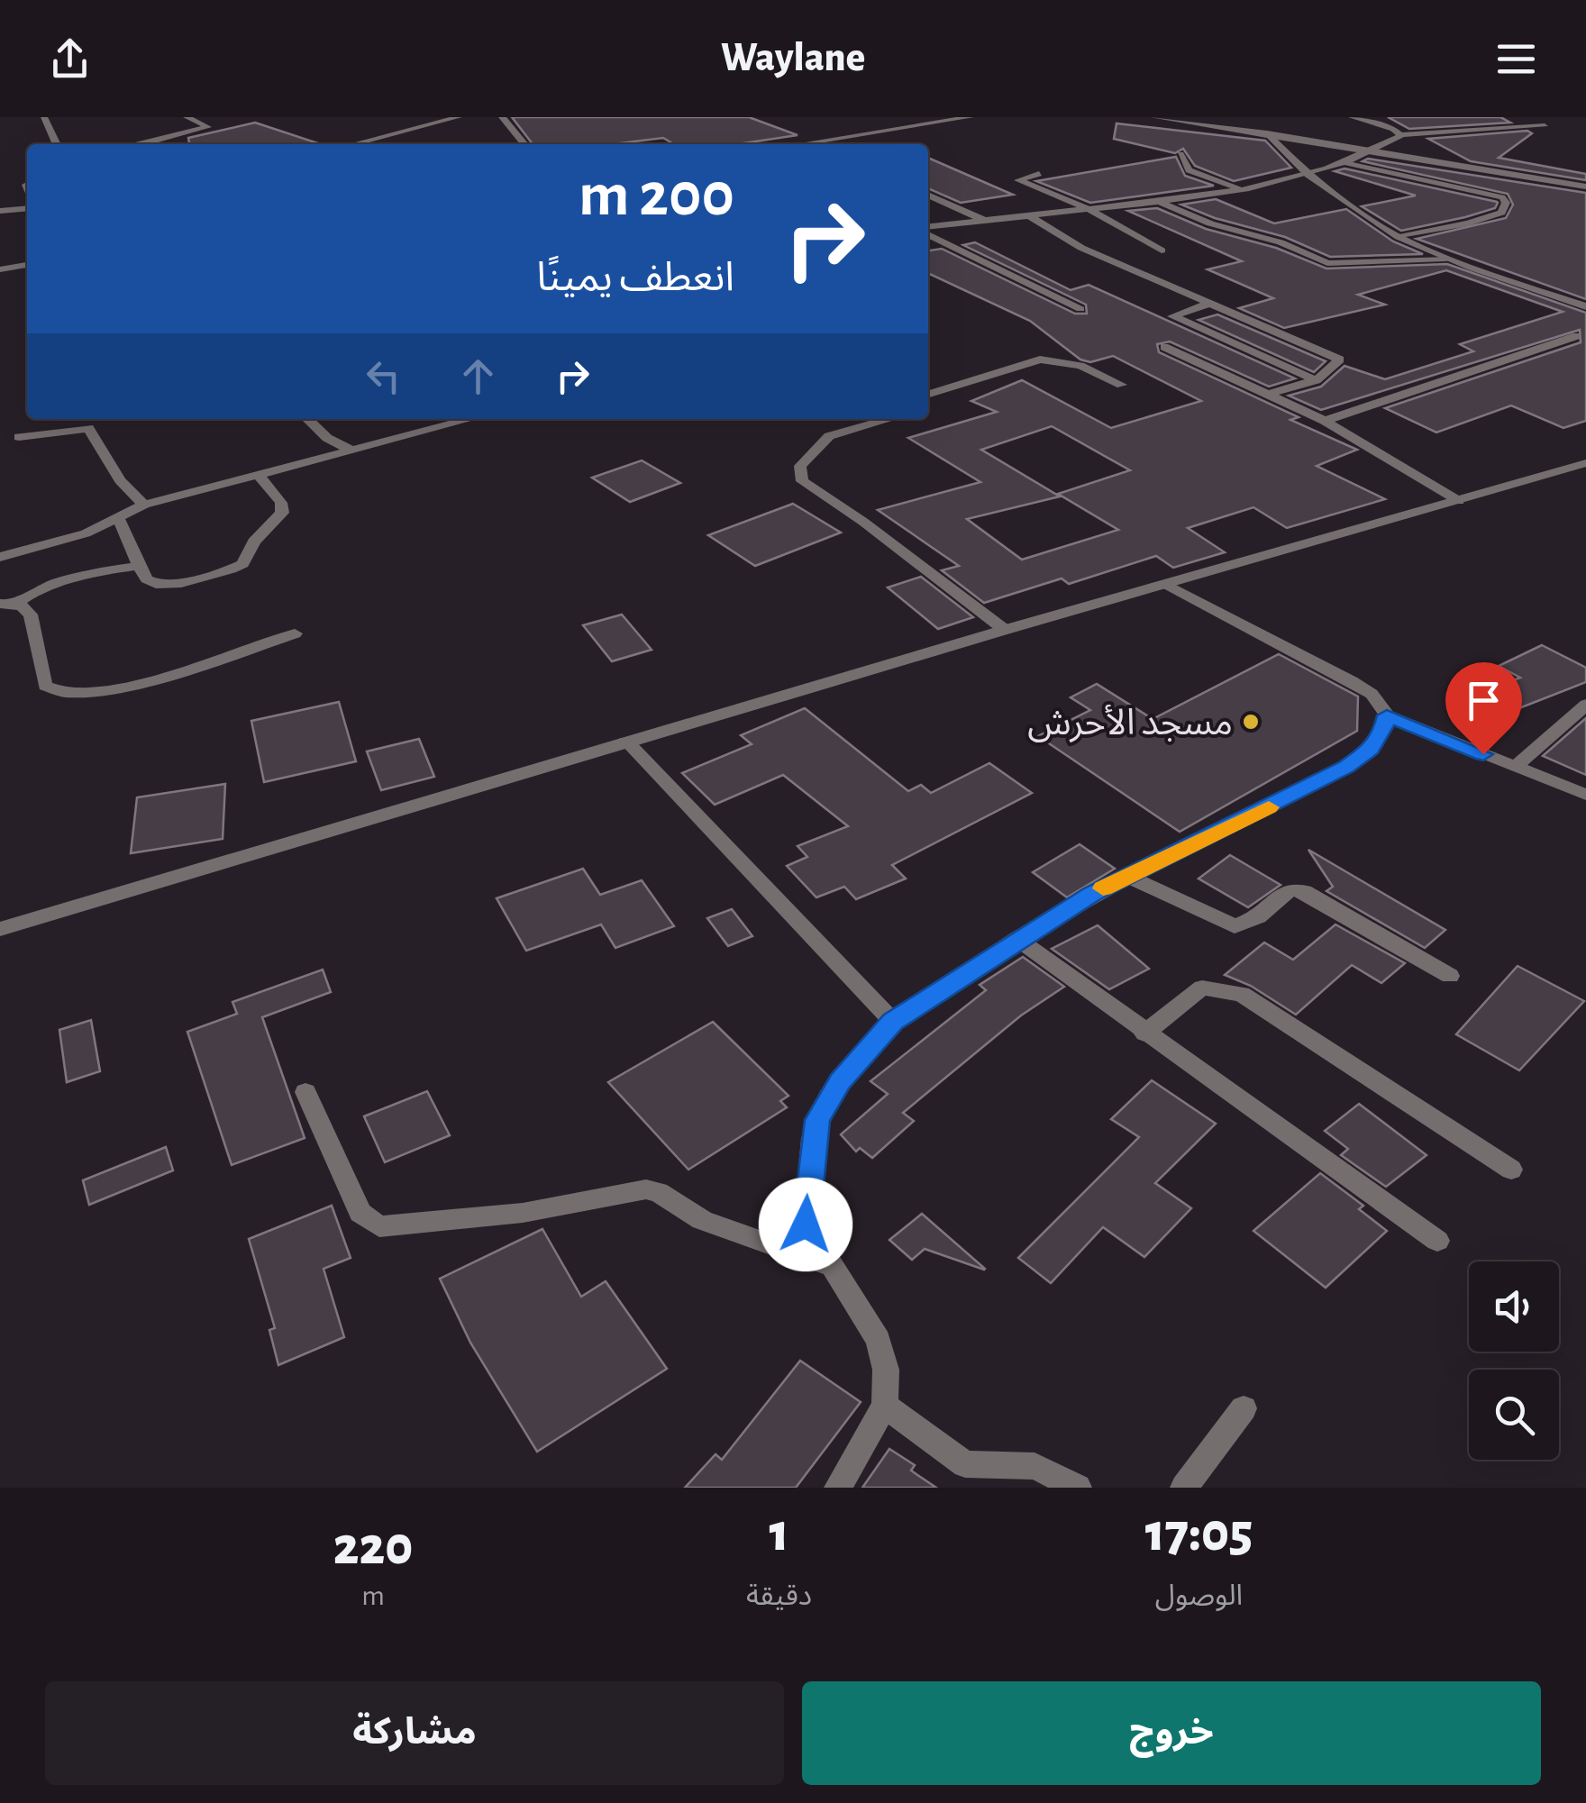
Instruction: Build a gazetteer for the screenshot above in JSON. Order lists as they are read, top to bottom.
{
  "places": ["مسجد الأحرش"],
  "page": {
    "header": "Waylane",
    "turn": ["200 m", "انعطف يمينًا"],
    "eta": [
      "17:05",
      "الوصول",
      "1",
      "دقيقة",
      "220",
      "m"
    ],
    "buttons": ["خروج", "مشاركة"]
  }
}
